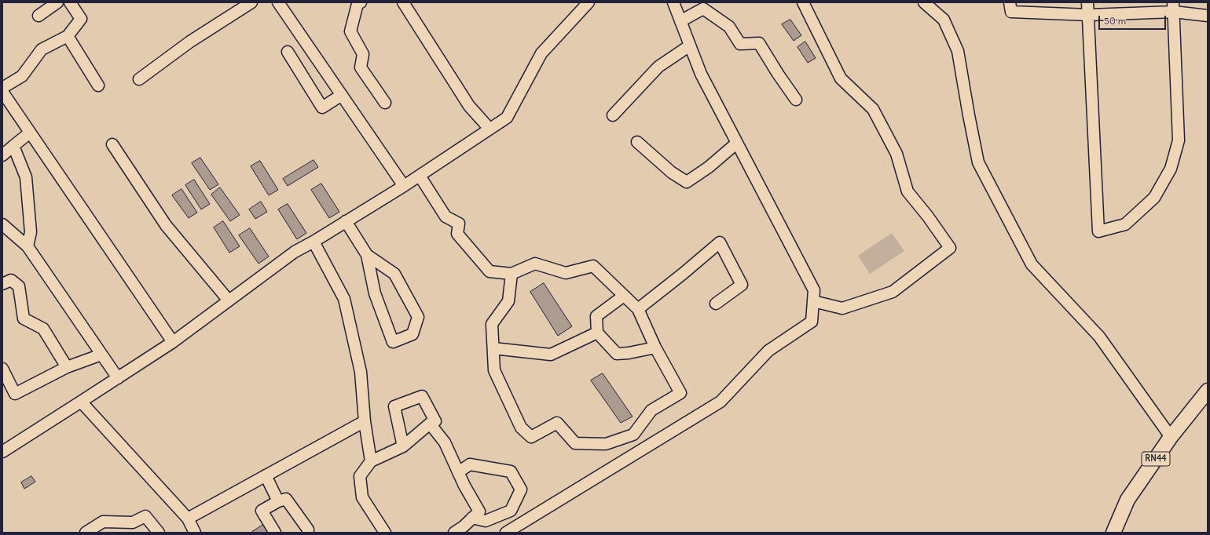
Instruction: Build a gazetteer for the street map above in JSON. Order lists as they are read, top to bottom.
{
  "streets": {
    "main road": ["RN44"]
  },
  "scale_bar": "50 m"
}
